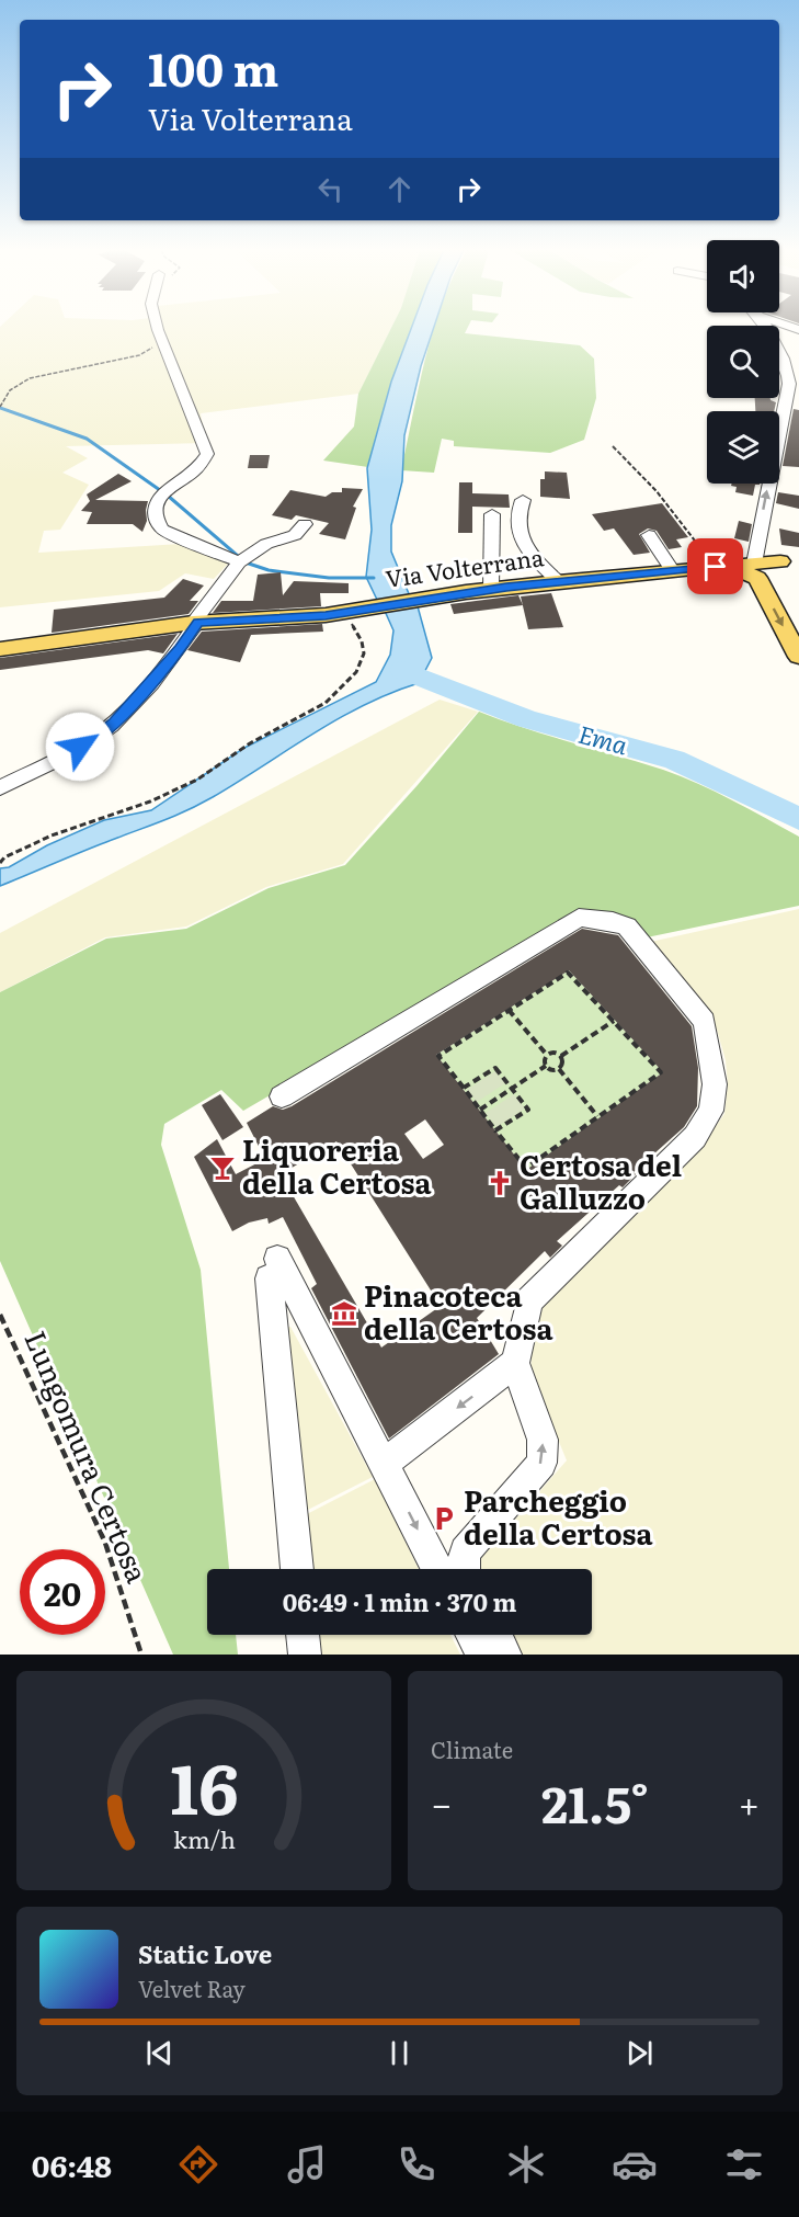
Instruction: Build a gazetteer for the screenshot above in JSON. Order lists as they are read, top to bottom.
{
  "streets": {
    "main road": ["Via Volterrana"],
    "path": ["Lungomura Certosa"]
  },
  "water": ["Ema"],
  "places": {
    "bar": ["Liquoreria della Certosa"],
    "church": ["Certosa del Galluzzo"],
    "museum": ["Pinacoteca della Certosa"],
    "parking": ["Parcheggio della Certosa"]
  },
  "page": {
    "turn": ["100 m", "Via Volterrana"],
    "limit": "20",
    "trip": "06:49 · 1 min · 370 m",
    "tile": "Climate",
    "heat": ["−", "21.5°", "+"],
    "song": ["Static Love", "Velvet Ray"],
    "tabs": "06:48",
    "gauge": ["16", "km/h"]
  }
}
